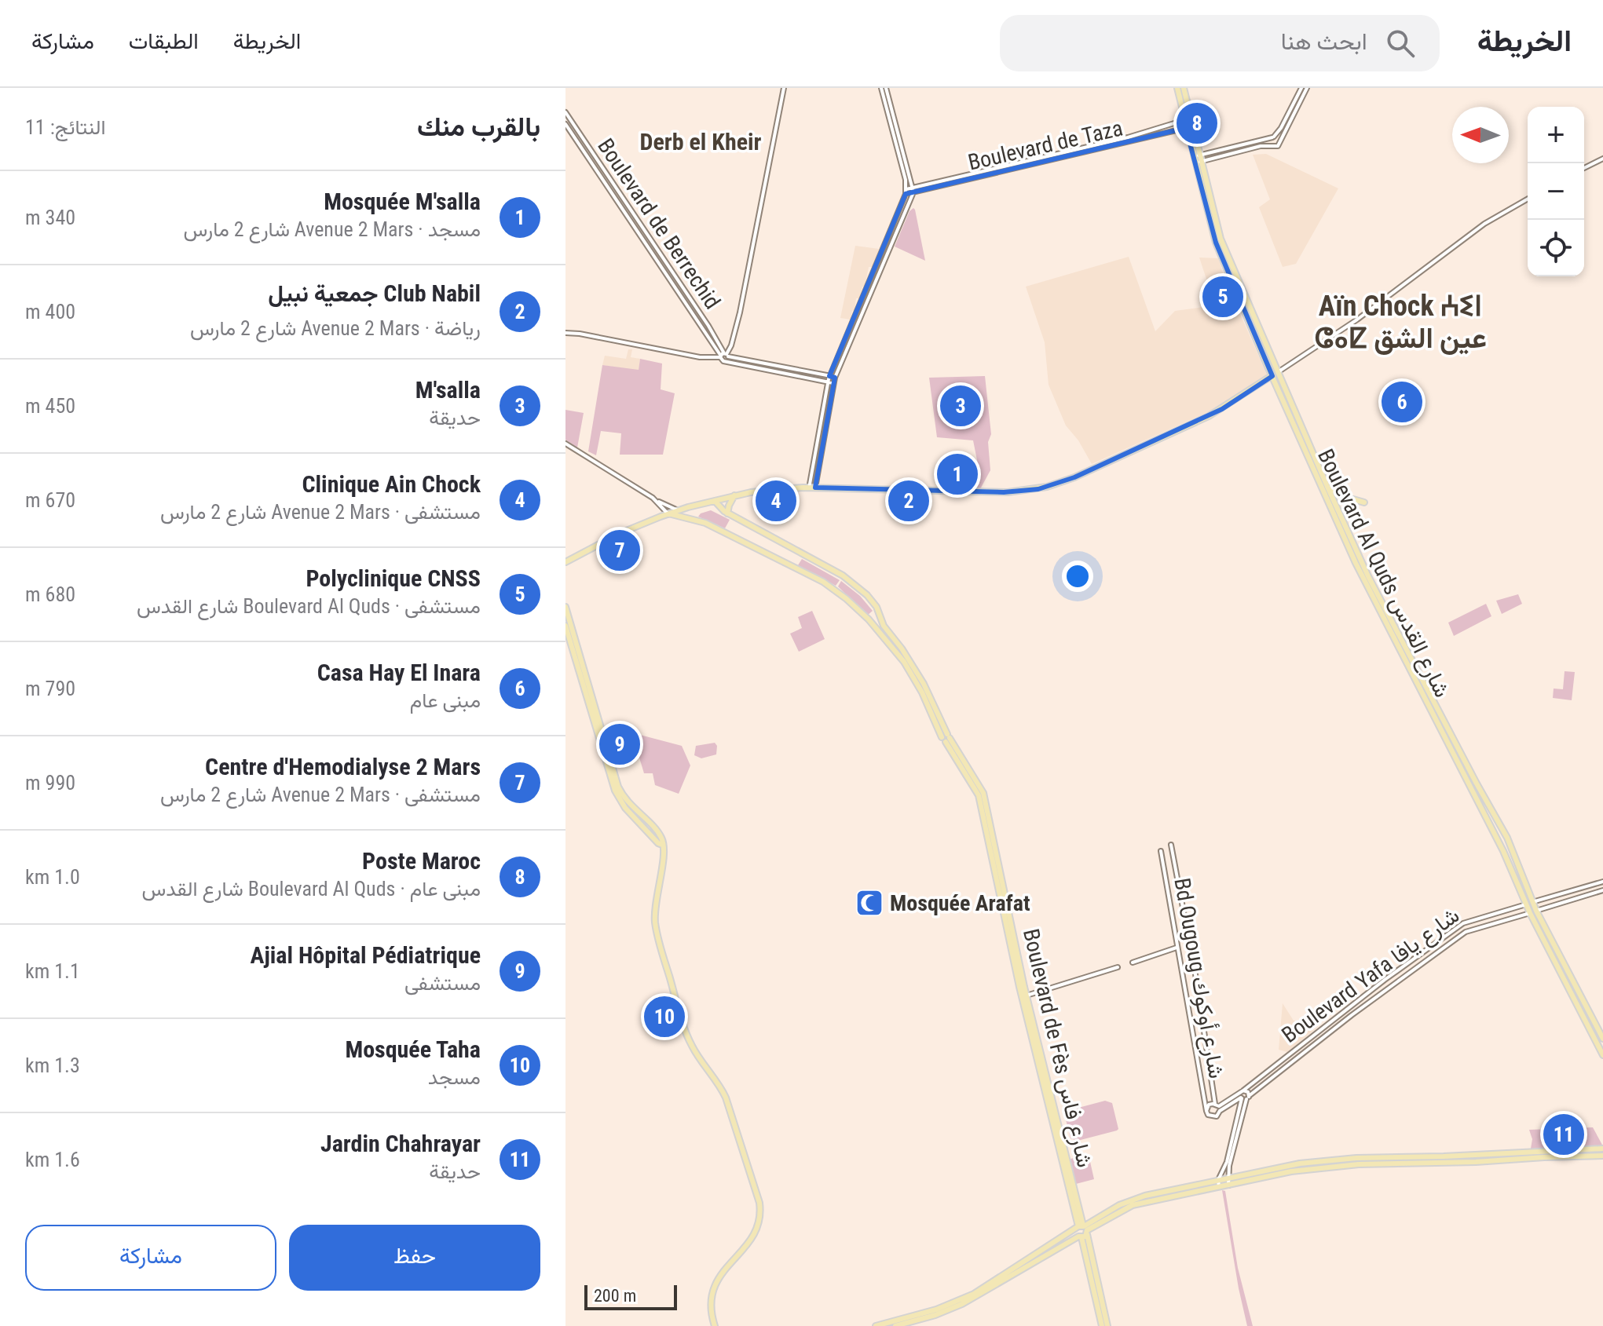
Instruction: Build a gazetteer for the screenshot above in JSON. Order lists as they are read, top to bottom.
{
  "streets": {
    "main road": ["Boulevard Al Quds شارع القدس", "Boulevard de Fès شارع فاس"],
    "street": [
      "Boulevard de Taza",
      "Boulevard de Berrechid",
      "Boulevard Yafa شارع يافا",
      "Bd Ougoug شارع أوكوك"
    ]
  },
  "crossings": [
    ["Boulevard de Taza", "Boulevard Al Quds شارع القدس"],
    ["Boulevard Al Quds شارع القدس", "Boulevard Yafa شارع يافا"],
    ["Boulevard Yafa شارع يافا", "Bd Ougoug شارع أوكوك"]
  ],
  "districts": ["Derb el Kheir", "Aïn Chock ⵄⵉⵏ ⵛⴰⵇ عين الشق"],
  "places": {
    "mosque": ["Mosquée Arafat"]
  },
  "scale_bar": "200 m",
  "north": "left",
  "page": {
    "header": "الخريطة",
    "search": "ابحث هنا",
    "nav": ["الخريطة", "الطبقات", "مشاركة"],
    "heading": ["بالقرب منك", "النتائج: 11"],
    "pins": [
      "8",
      "5",
      "6",
      "3",
      "1",
      "2",
      "4",
      "7",
      "9",
      "10",
      "11"
    ],
    "map_buttons": ["+", "−"],
    "list": [
      {
        "mark": "1",
        "name": "Mosquée M'salla",
        "note": "مسجد · Avenue 2 Mars شارع 2 مارس",
        "value": "340 m"
      },
      {
        "mark": "2",
        "name": "Club Nabil جمعية نبيل",
        "note": "رياضة · Avenue 2 Mars شارع 2 مارس",
        "value": "400 m"
      },
      {
        "mark": "3",
        "name": "M'salla",
        "note": "حديقة",
        "value": "450 m"
      },
      {
        "mark": "4",
        "name": "Clinique Ain Chock",
        "note": "مستشفى · Avenue 2 Mars شارع 2 مارس",
        "value": "670 m"
      },
      {
        "mark": "5",
        "name": "Polyclinique CNSS",
        "note": "مستشفى · Boulevard Al Quds شارع القدس",
        "value": "680 m"
      },
      {
        "mark": "6",
        "name": "Casa Hay El Inara",
        "note": "مبنى عام",
        "value": "790 m"
      },
      {
        "mark": "7",
        "name": "Centre d'Hemodialyse 2 Mars",
        "note": "مستشفى · Avenue 2 Mars شارع 2 مارس",
        "value": "990 m"
      },
      {
        "mark": "8",
        "name": "Poste Maroc",
        "note": "مبنى عام · Boulevard Al Quds شارع القدس",
        "value": "1.0 km"
      },
      {
        "mark": "9",
        "name": "Ajial Hôpital Pédiatrique",
        "note": "مستشفى",
        "value": "1.1 km"
      },
      {
        "mark": "10",
        "name": "Mosquée Taha",
        "note": "مسجد",
        "value": "1.3 km"
      },
      {
        "mark": "11",
        "name": "Jardin Chahrayar",
        "note": "حديقة",
        "value": "1.6 km"
      }
    ],
    "buttons": ["حفظ", "مشاركة"],
    "scale": "200 m"
  }
}
